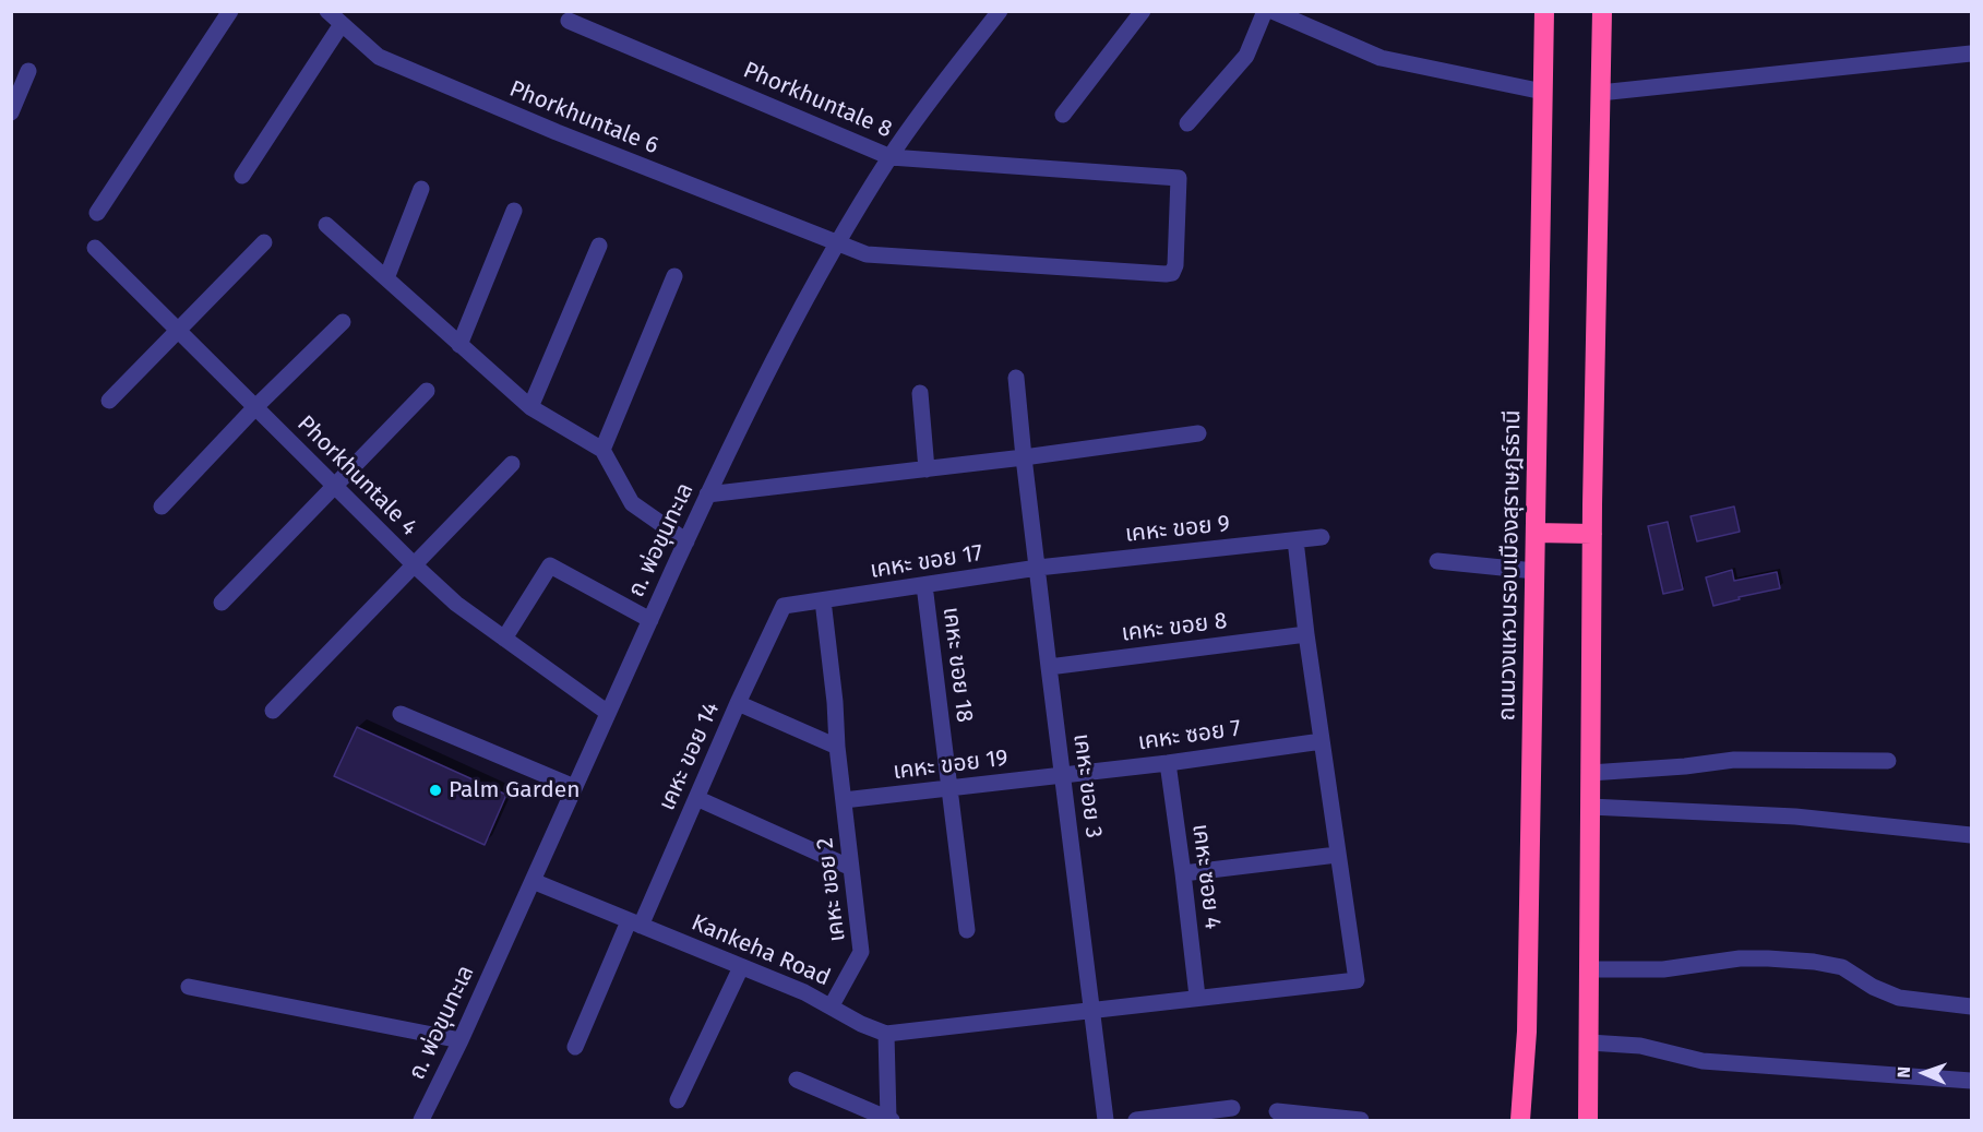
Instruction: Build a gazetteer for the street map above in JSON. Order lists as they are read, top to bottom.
{
  "streets": {
    "highway": ["ถนนวงแหวนรอบเมืองสุราษฎร์ธานี"],
    "street": [
      "Phorkhuntale 8",
      "Phorkhuntale 6",
      "Phorkhuntale 4",
      "เคหะ ขอย 9",
      "ถ. พ่อขุนทะเล",
      "เคหะ ขอย 17",
      "เคหะ ขอย 8",
      "เคหะ ขอย 18",
      "เคหะ ซอย 7",
      "เคหะ ขอย 14",
      "เคหะ ขอย 19",
      "เคหะ ขอย 3",
      "เคหะ ซอย 4",
      "เคหะ ขอย 2",
      "Kankeha Road"
    ]
  },
  "crossings": [
    ["Phorkhuntale 8", "Phorkhuntale 6"],
    ["Phorkhuntale 8", "ถ. พ่อขุนทะเล"],
    ["Phorkhuntale 6", "ถ. พ่อขุนทะเล"],
    ["Phorkhuntale 4", "ถ. พ่อขุนทะเล"],
    ["เคหะ ขอย 9", "เคหะ ขอย 17"],
    ["เคหะ ขอย 9", "เคหะ ขอย 3"],
    ["ถ. พ่อขุนทะเล", "Kankeha Road"],
    ["เคหะ ขอย 17", "เคหะ ขอย 18"],
    ["เคหะ ขอย 17", "เคหะ ขอย 14"],
    ["เคหะ ขอย 17", "เคหะ ขอย 3"],
    ["เคหะ ขอย 8", "เคหะ ขอย 3"],
    ["เคหะ ขอย 18", "เคหะ ขอย 19"],
    ["เคหะ ซอย 7", "เคหะ ขอย 19"],
    ["เคหะ ซอย 7", "เคหะ ขอย 3"],
    ["เคหะ ซอย 7", "เคหะ ซอย 4"],
    ["เคหะ ขอย 14", "Kankeha Road"],
    ["เคหะ ขอย 19", "เคหะ ขอย 3"],
    ["เคหะ ขอย 19", "เคหะ ขอย 2"],
    ["เคหะ ขอย 2", "Kankeha Road"]
  ],
  "places": ["Palm Garden"],
  "north": "left"
}
